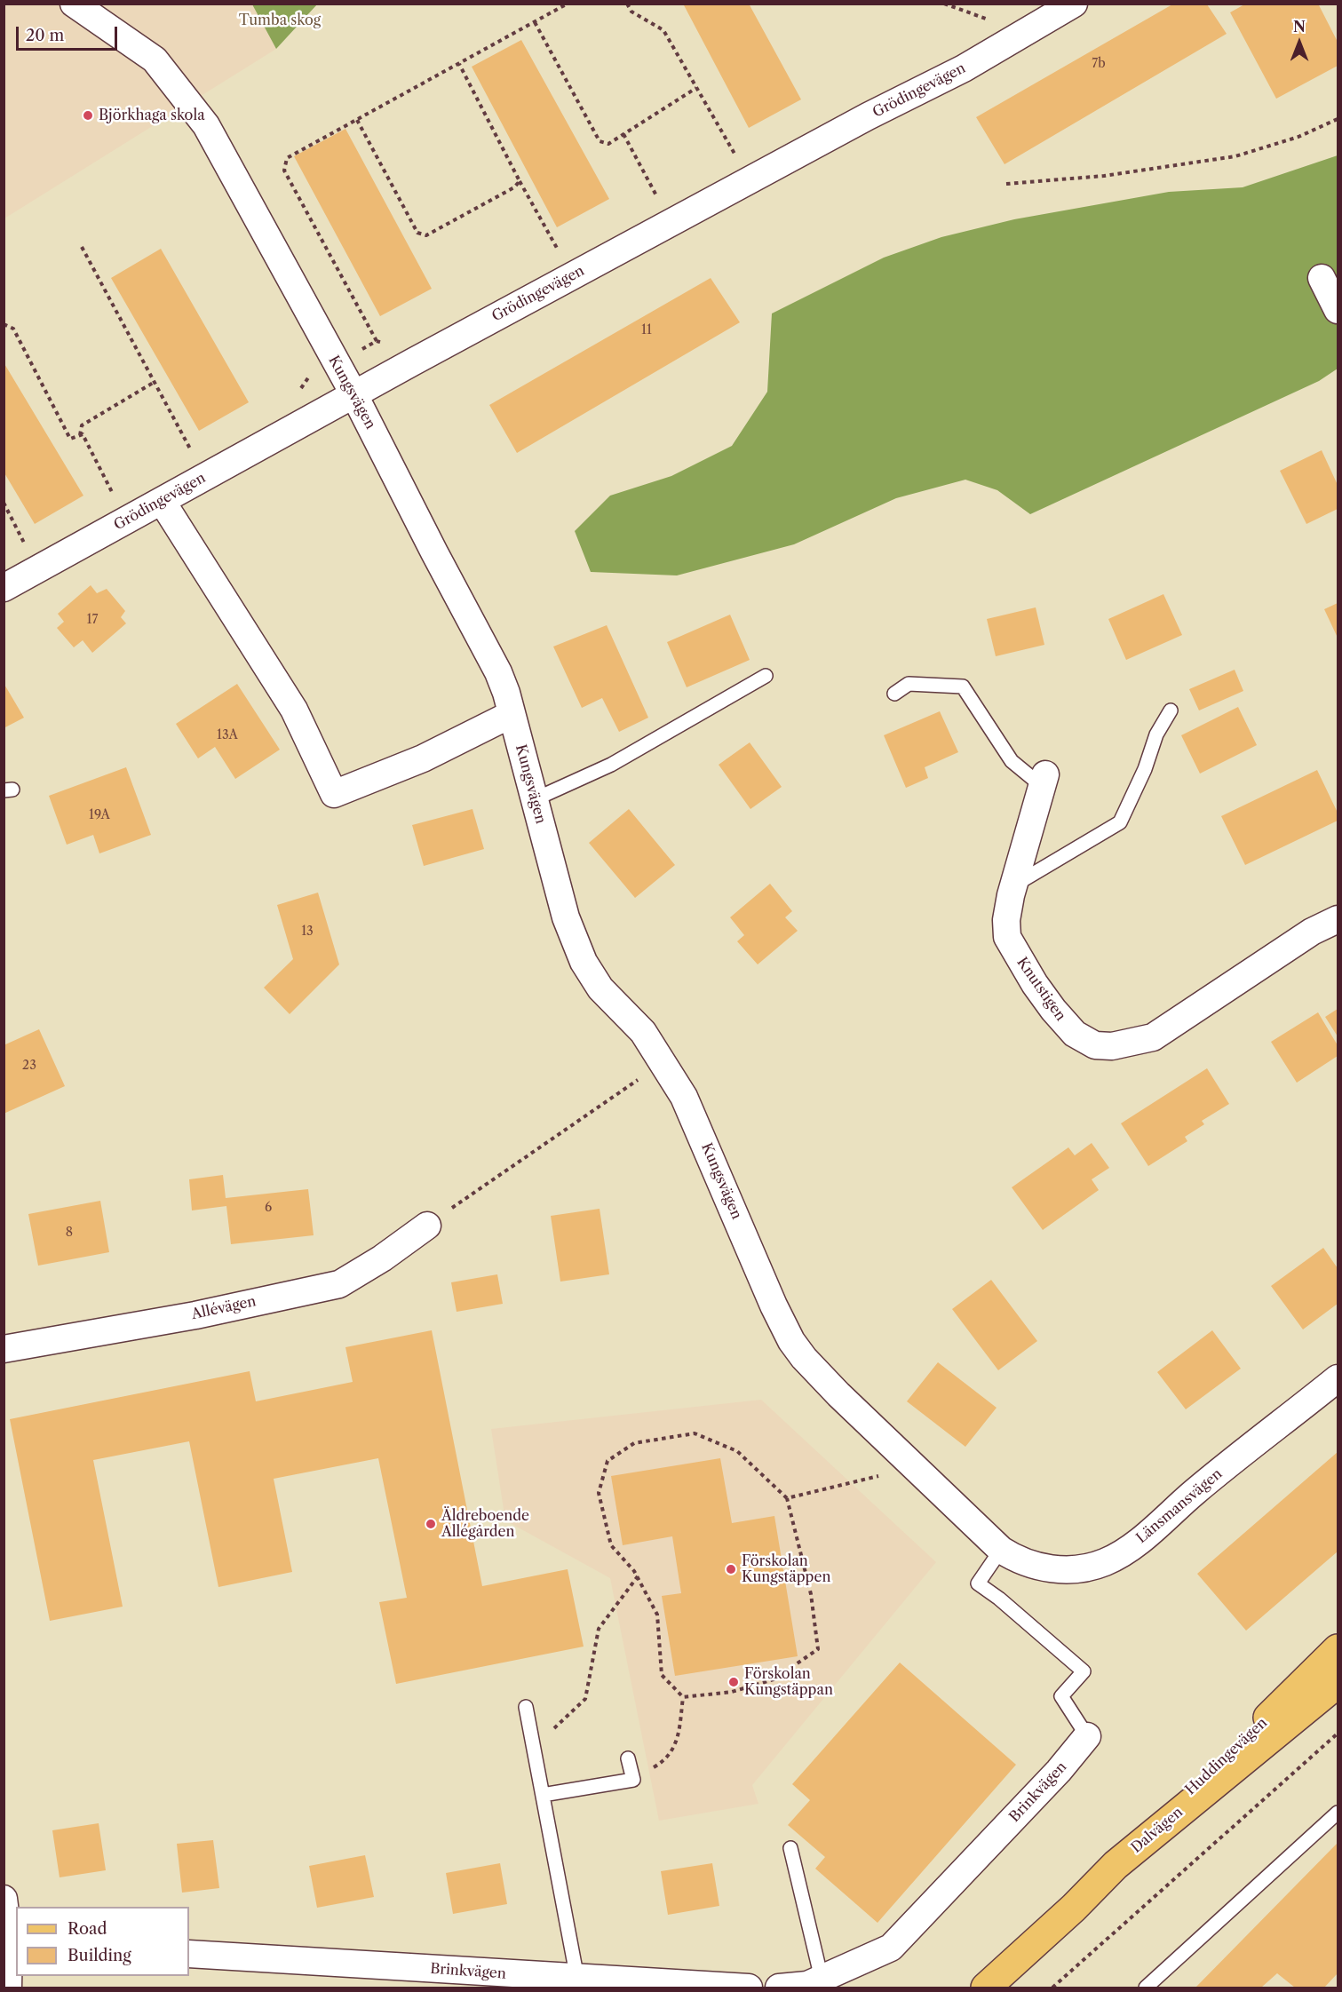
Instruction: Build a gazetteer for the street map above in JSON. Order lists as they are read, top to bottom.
{
  "streets": {
    "main road": ["Huddingevägen", "Dalvägen"],
    "street": [
      "Grödingevägen",
      "Kungsvägen",
      "Knutstigen",
      "Allévägen",
      "Länsmansvägen",
      "Brinkvägen"
    ]
  },
  "crossings": [
    ["Grödingevägen", "Kungsvägen"],
    ["Kungsvägen", "Länsmansvägen"],
    ["Kungsvägen", "Brinkvägen"],
    ["Länsmansvägen", "Brinkvägen"],
    ["Huddingevägen", "Dalvägen"]
  ],
  "parks": ["Tumba skog"],
  "places": [
    "Björkhaga skola",
    "Äldreboende Allégården",
    "Förskolan Kungstäppen",
    "Förskolan Kungstäppan"
  ],
  "house_numbers": [
    "7b",
    "11",
    "17",
    "13A",
    "19A",
    "13",
    "23",
    "6",
    "8"
  ],
  "legend": ["Road", "Building"],
  "scale_bar": "20 m",
  "north": "top"
}
